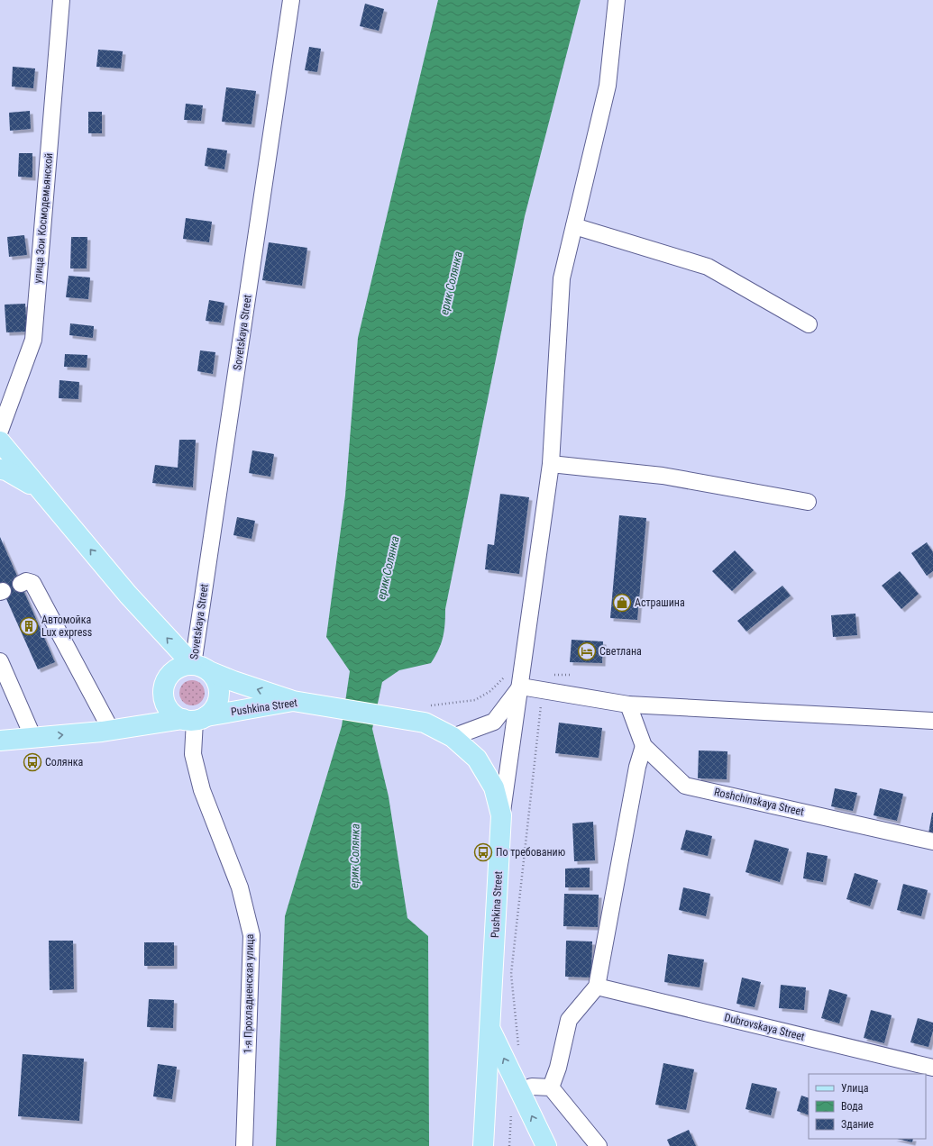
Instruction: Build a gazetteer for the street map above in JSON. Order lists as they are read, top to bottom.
{
  "streets": {
    "main road": ["Pushkina Street"],
    "street": [
      "улица Зои Космодемьянской",
      "Sovetskaya Street",
      "Roshchinskaya Street",
      "1-я Прохладненская улица",
      "Dubrovskaya Street"
    ]
  },
  "crossings": [
    ["Sovetskaya Street", "Pushkina Street"],
    ["Sovetskaya Street", "1-я Прохладненская улица"],
    ["Pushkina Street", "1-я Прохладненская улица"]
  ],
  "water": ["ерик Солянка"],
  "places": {
    "shop": ["Астрашина"],
    "building": ["Автомойка Lux express"],
    "hotel": ["Светлана"],
    "bus stop": ["Солянка", "По требованию"]
  },
  "legend": ["Улица", "Вода", "Здание"]
}
